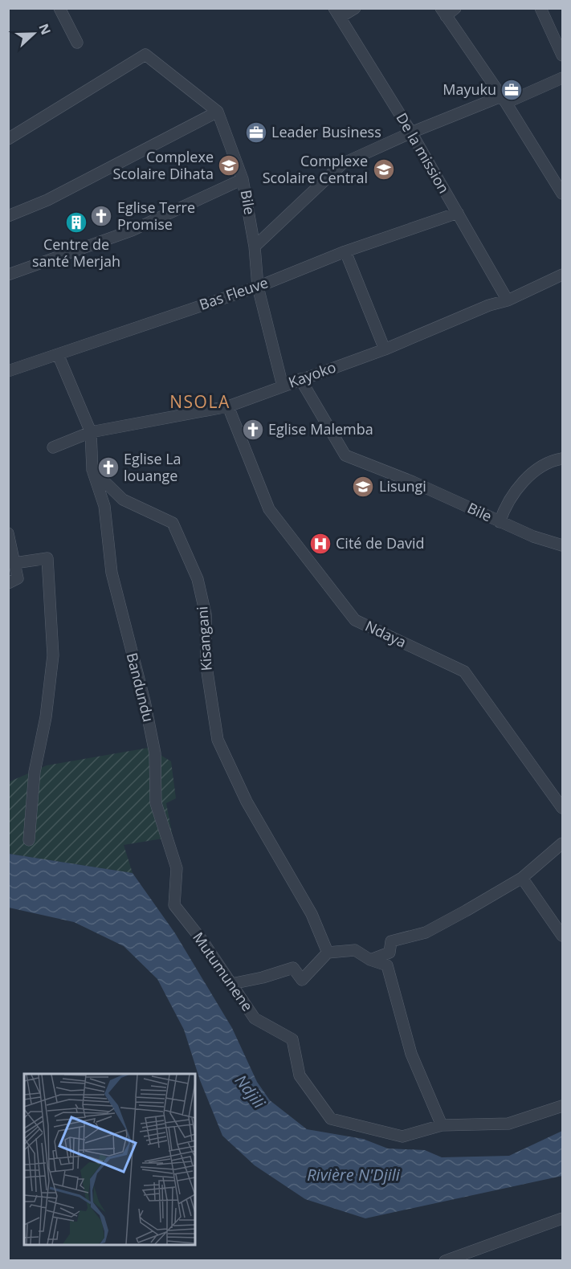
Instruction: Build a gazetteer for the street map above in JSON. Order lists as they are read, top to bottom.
{
  "streets": {
    "street": [
      "De la mission",
      "Bile",
      "Bas Fleuve",
      "Kayoko",
      "Ndaya",
      "Kisangani",
      "Bandundu",
      "Mutumunene"
    ]
  },
  "crossings": [
    ["De la mission", "Bas Fleuve"],
    ["De la mission", "Kayoko"],
    ["Bile", "Bas Fleuve"],
    ["Bile", "Kayoko"],
    ["Kayoko", "Ndaya"],
    ["Kisangani", "Bandundu"],
    ["Bandundu", "Mutumunene"]
  ],
  "districts": ["NSOLA"],
  "water": ["Ndjili", "Rivière N'Djili"],
  "places": {
    "office": ["Mayuku", "Leader Business"],
    "school or university": ["Complexe Scolaire Dihata", "Complexe Scolaire Central", "Lisungi"],
    "church": ["Eglise Terre Promise", "Eglise Malemba", "Eglise La louange"],
    "building": ["Centre de santé Merjah"],
    "hospital": ["Cité de David"]
  },
  "north": "right"
}
